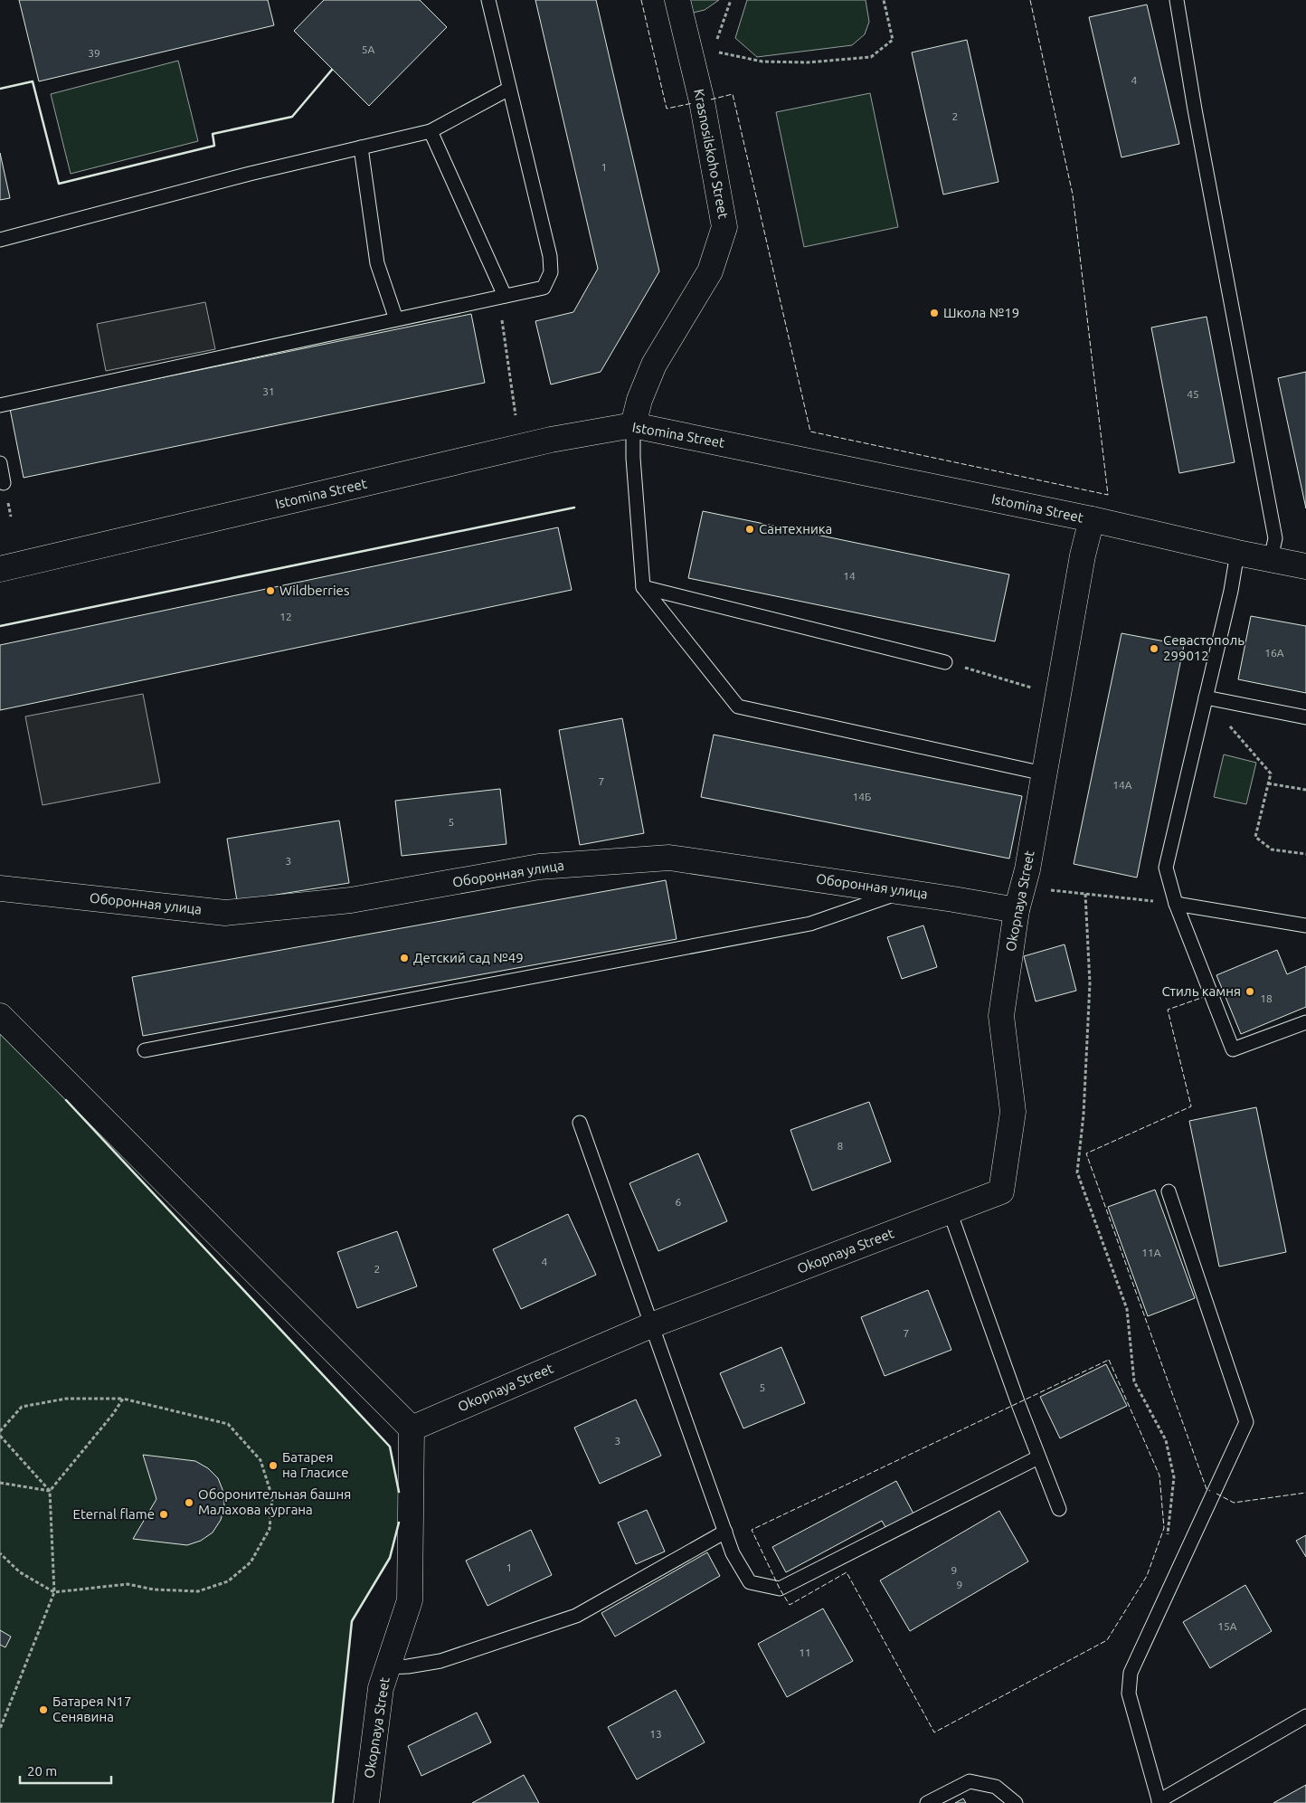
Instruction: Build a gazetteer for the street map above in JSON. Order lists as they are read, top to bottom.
{
  "streets": {
    "street": [
      "Krasnosilskoho Street",
      "Istomina Street",
      "Оборонная улица",
      "Okopnaya Street"
    ]
  },
  "crossings": [
    ["Krasnosilskoho Street", "Istomina Street"],
    ["Istomina Street", "Okopnaya Street"],
    ["Оборонная улица", "Okopnaya Street"]
  ],
  "places": [
    "Школа №19",
    "Сантехника",
    "Wildberries",
    "Севастополь 299012",
    "Детский сад №49",
    "Стиль камня",
    "Батарея на Гласисе",
    "Оборонительная башня Малахова кургана",
    "Eternal flame",
    "Батарея N17 Сенявина"
  ],
  "house_numbers": [
    "5А",
    "39",
    "4",
    "2",
    "1",
    "31",
    "45",
    "14",
    "12",
    "16А",
    "7",
    "14А",
    "14Б",
    "5",
    "3",
    "18",
    "8",
    "6",
    "11А",
    "4",
    "2",
    "7",
    "5",
    "3",
    "1",
    "9",
    "9",
    "15А",
    "11",
    "13"
  ],
  "scale_bar": "20 m"
}
